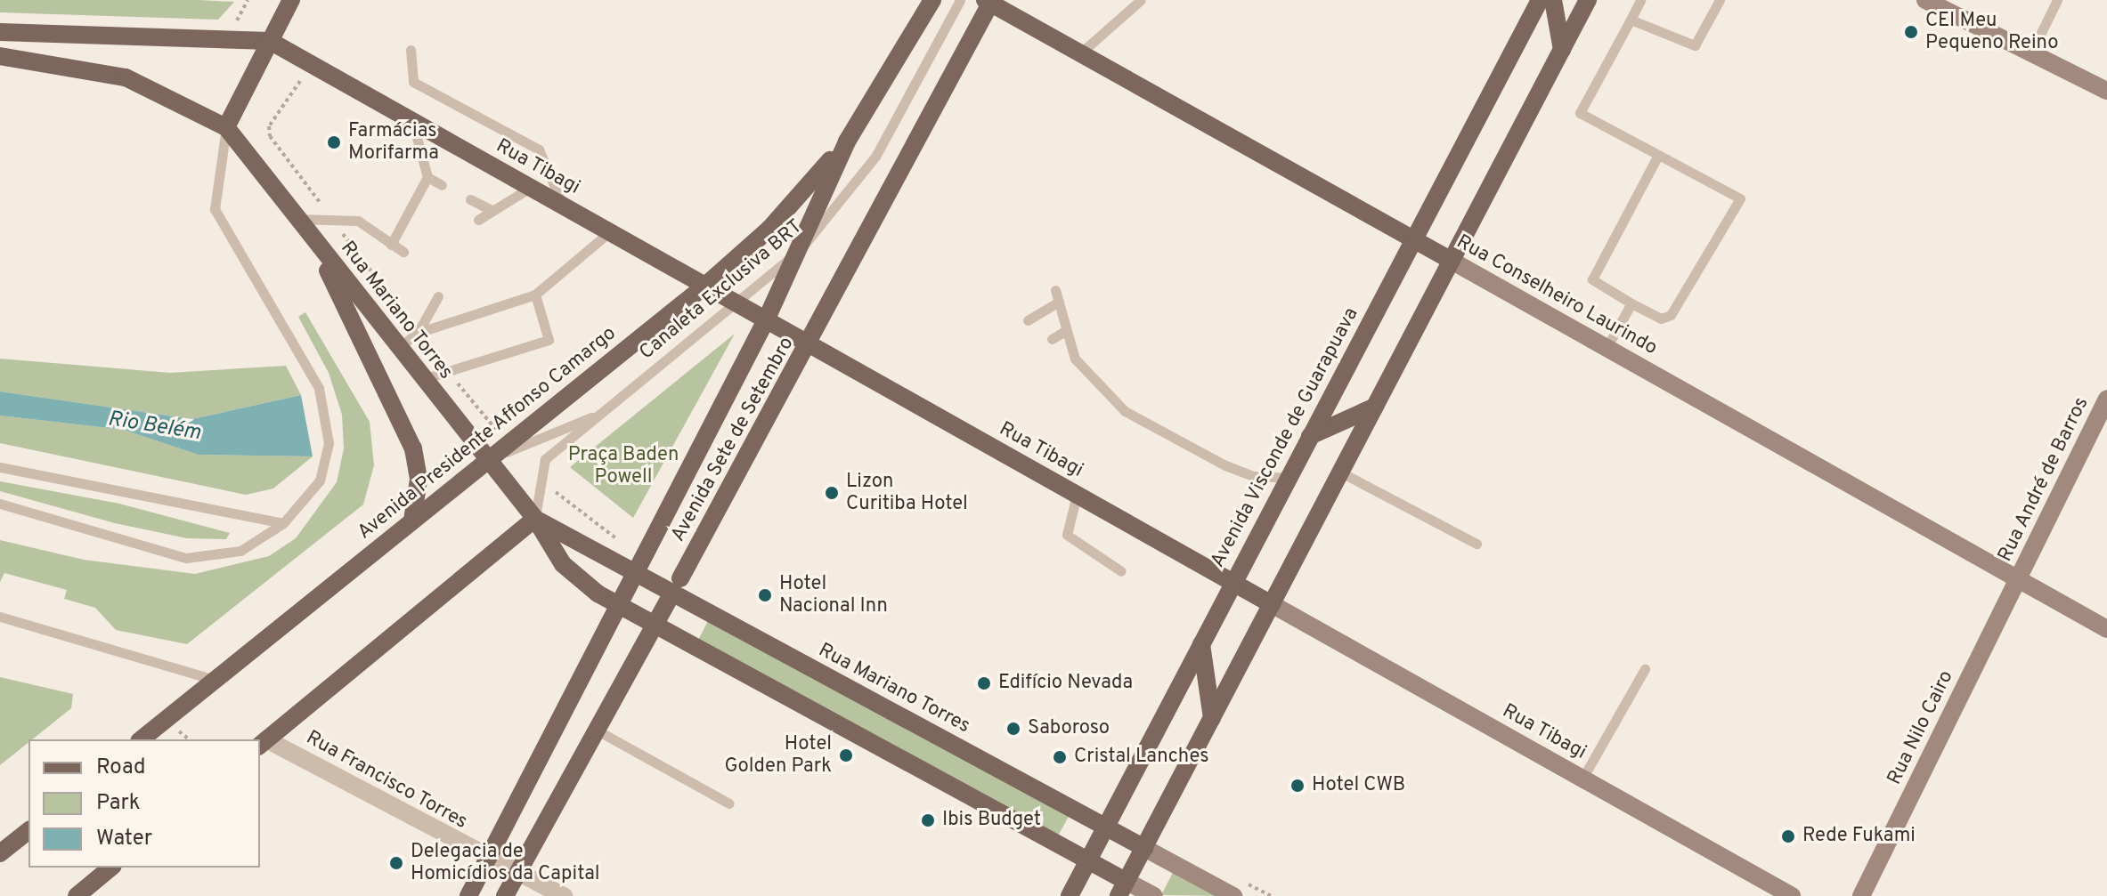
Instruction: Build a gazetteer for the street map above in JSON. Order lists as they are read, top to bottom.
{
  "streets": {
    "main road": [
      "Rua Tibagi",
      "Rua Conselheiro Laurindo",
      "Rua Mariano Torres",
      "Avenida Presidente Affonso Camargo",
      "Avenida Visconde de Guarapuava",
      "Avenida Sete de Setembro",
      "Rua André de Barros",
      "Rua Nilo Cairo"
    ],
    "street": ["Rua Francisco Torres"],
    "lane": ["Canaleta Exclusiva BRT"]
  },
  "crossings": [
    ["Rua Tibagi", "Canaleta Exclusiva BRT"],
    ["Rua Tibagi", "Avenida Presidente Affonso Camargo"],
    ["Rua Tibagi", "Avenida Visconde de Guarapuava"],
    ["Rua Tibagi", "Avenida Sete de Setembro"],
    ["Canaleta Exclusiva BRT", "Rua Mariano Torres"],
    ["Canaleta Exclusiva BRT", "Avenida Presidente Affonso Camargo"],
    ["Canaleta Exclusiva BRT", "Avenida Sete de Setembro"],
    ["Rua Conselheiro Laurindo", "Avenida Visconde de Guarapuava"],
    ["Rua Conselheiro Laurindo", "Avenida Sete de Setembro"],
    ["Rua Conselheiro Laurindo", "Rua André de Barros"],
    ["Rua Conselheiro Laurindo", "Rua Nilo Cairo"],
    ["Rua Mariano Torres", "Avenida Presidente Affonso Camargo"],
    ["Rua Mariano Torres", "Avenida Visconde de Guarapuava"],
    ["Rua Mariano Torres", "Avenida Sete de Setembro"],
    ["Avenida Presidente Affonso Camargo", "Avenida Sete de Setembro"],
    ["Avenida Sete de Setembro", "Rua Francisco Torres"],
    ["Rua André de Barros", "Rua Nilo Cairo"]
  ],
  "water": ["Rio Belém"],
  "parks": ["Praça Baden Powell"],
  "places": [
    "CEI Meu Pequeno Reino",
    "Farmácias Morifarma",
    "Lizon Curitiba Hotel",
    "Hotel Nacional Inn",
    "Edifício Nevada",
    "Saboroso",
    "Hotel Golden Park",
    "Cristal Lanches",
    "Hotel CWB",
    "Ibis Budget",
    "Rede Fukami",
    "Delegacia de Homicídios da Capital"
  ],
  "legend": ["Road", "Park", "Water"]
}
